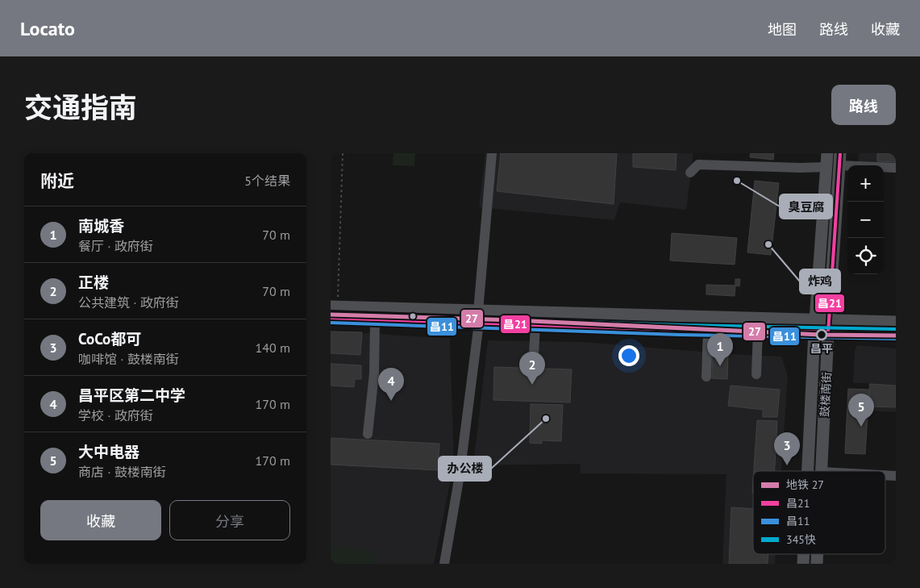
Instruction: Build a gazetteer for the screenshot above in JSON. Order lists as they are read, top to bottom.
{
  "streets": {
    "main road": ["鼓楼南街"]
  },
  "places": [
    "臭豆腐",
    "炸鸡",
    "昌平",
    "办公楼"
  ],
  "lines": [
    "transit line 昌21",
    "transit line 345快",
    "metro line 27",
    "transit line 昌11"
  ],
  "legend": [
    "地铁 27",
    "昌21",
    "昌11",
    "345快"
  ],
  "page": {
    "header": "Locato",
    "nav": ["地图", "路线", "收藏"],
    "title": "交通指南",
    "buttons": [
      "路线",
      ["收藏", "分享"]
    ],
    "heading": ["附近", "5个结果"],
    "map_buttons": ["+", "−"],
    "list": [
      {
        "mark": "1",
        "name": "南城香",
        "note": "餐厅 · 政府街",
        "value": "70 m"
      },
      {
        "mark": "2",
        "name": "正楼",
        "note": "公共建筑 · 政府街",
        "value": "70 m"
      },
      {
        "mark": "3",
        "name": "CoCo都可",
        "note": "咖啡馆 · 鼓楼南街",
        "value": "140 m"
      },
      {
        "mark": "4",
        "name": "昌平区第二中学",
        "note": "学校 · 政府街",
        "value": "170 m"
      },
      {
        "mark": "5",
        "name": "大中电器",
        "note": "商店 · 鼓楼南街",
        "value": "170 m"
      }
    ],
    "pins": [
      "1",
      "2",
      "4",
      "5",
      "3"
    ]
  }
}
